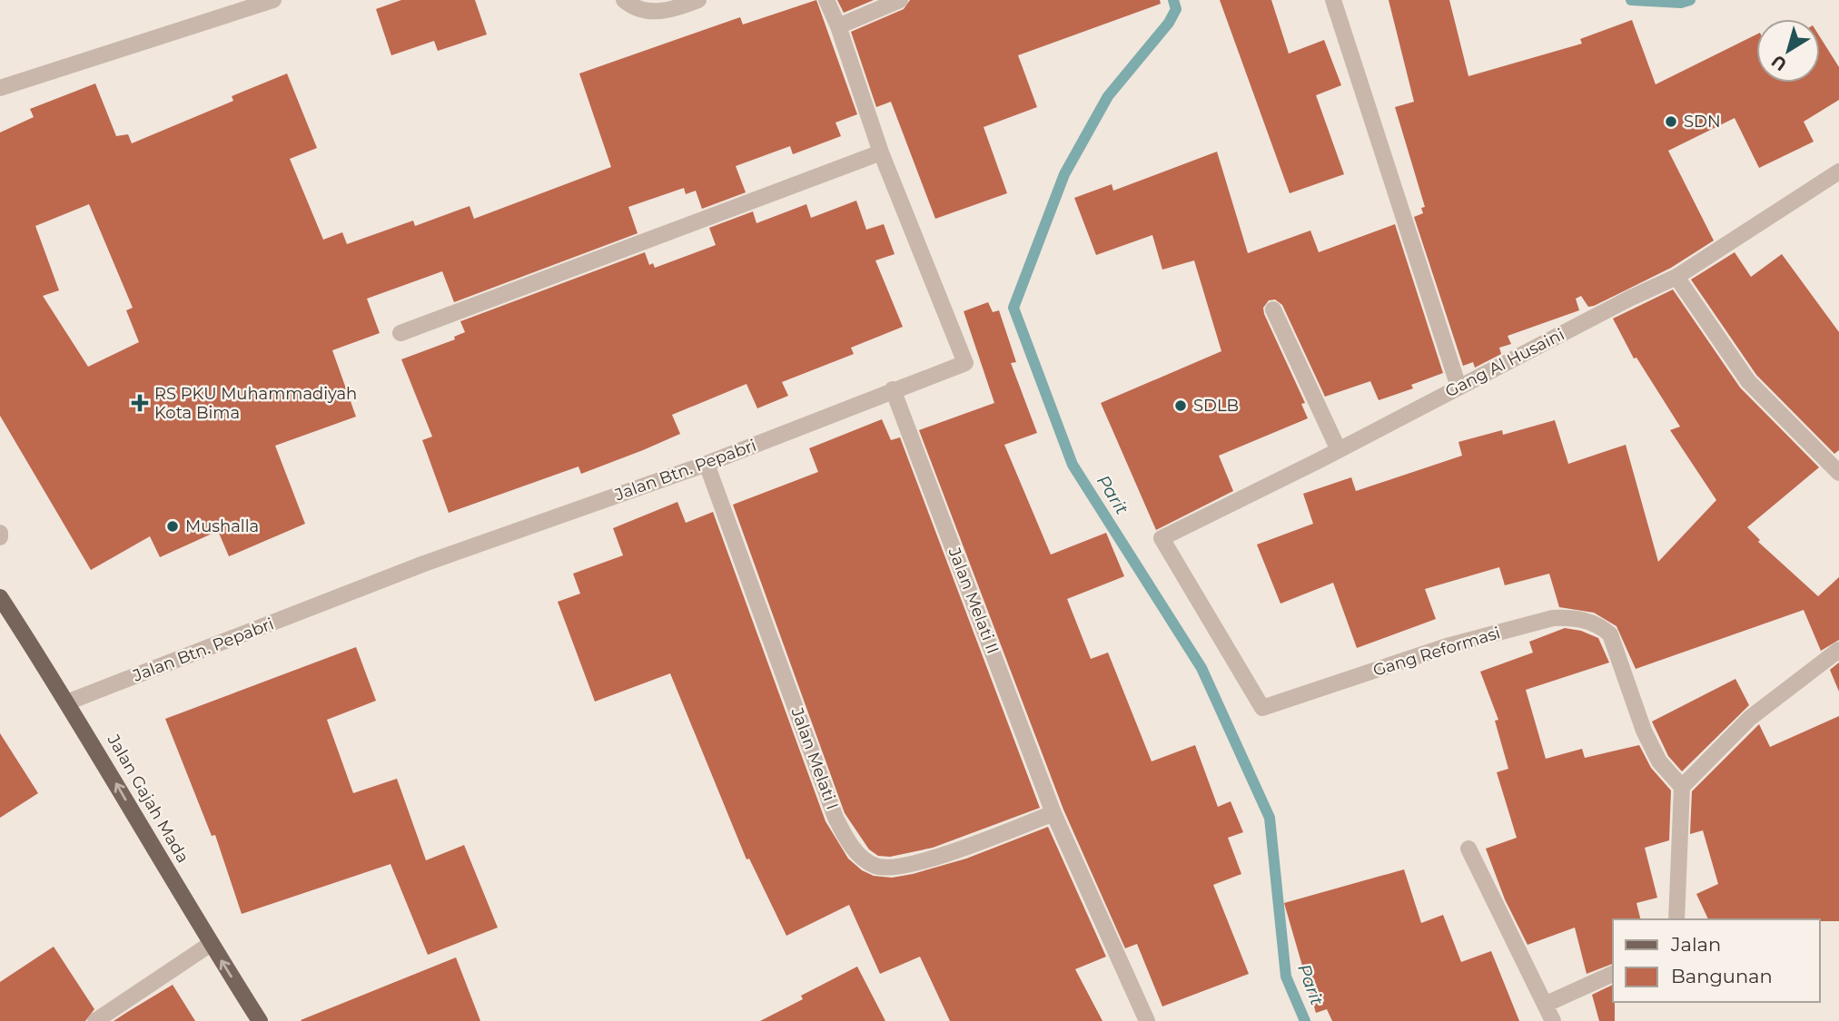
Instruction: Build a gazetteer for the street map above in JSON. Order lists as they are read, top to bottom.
{
  "streets": {
    "main road": ["Jalan Gajah Mada"],
    "street": [
      "Gang Al Husaini",
      "Jalan Btn. Pepabri",
      "Jalan Melati II",
      "Gang Reformasi",
      "Jalan Melati I"
    ]
  },
  "crossings": [
    ["Gang Al Husaini", "Gang Reformasi"],
    ["Jalan Btn. Pepabri", "Jalan Melati II"],
    ["Jalan Btn. Pepabri", "Jalan Melati I"],
    ["Jalan Btn. Pepabri", "Jalan Gajah Mada"],
    ["Jalan Melati II", "Jalan Melati I"]
  ],
  "one_way": ["Jalan Gajah Mada"],
  "water": ["Parit"],
  "places": {
    "other": ["SDN", "SDLB", "Mushalla"],
    "health": ["RS PKU Muhammadiyah Kota Bima"]
  },
  "legend": ["Jalan", "Bangunan"],
  "north": "bottom left"
}
